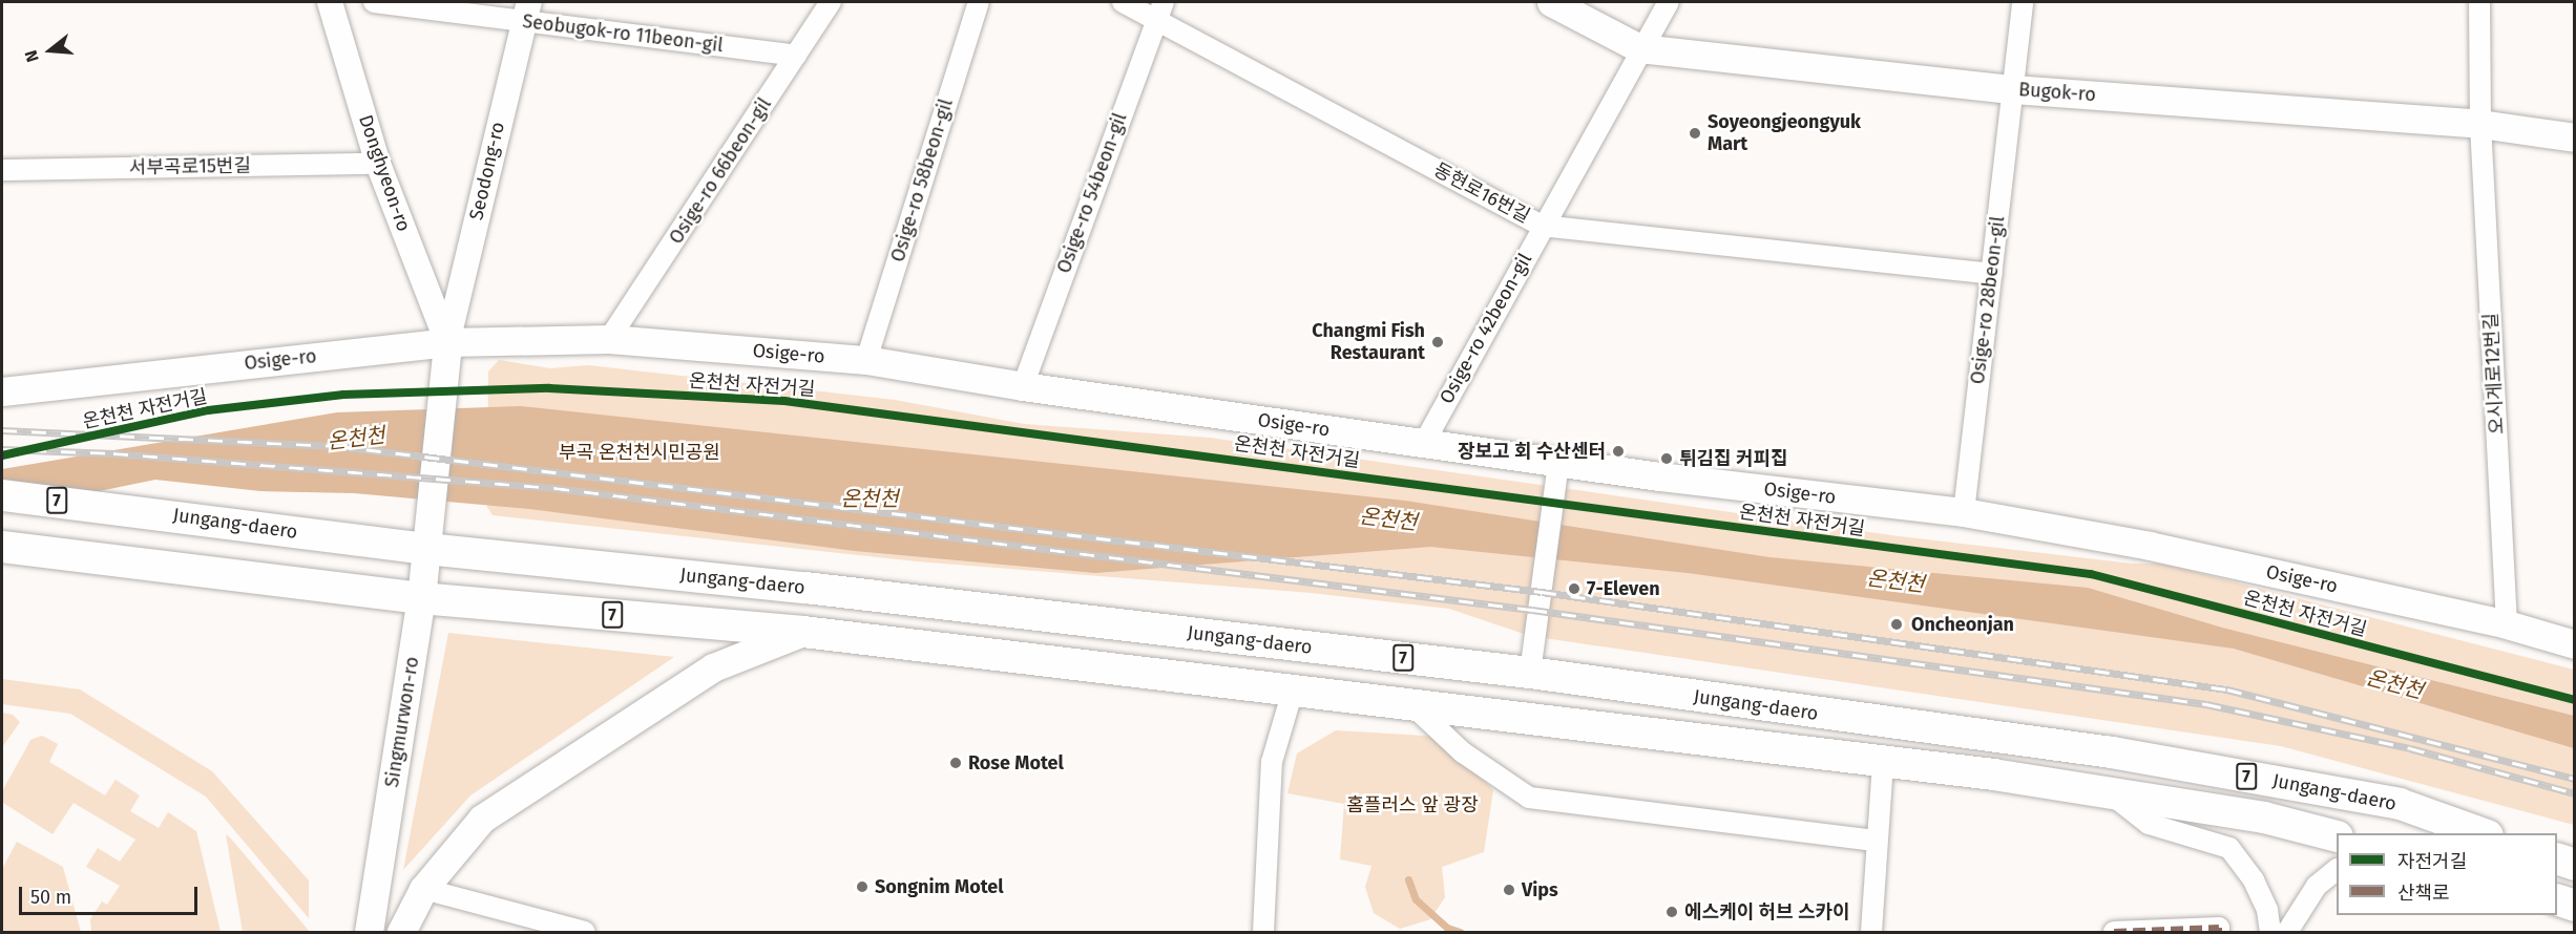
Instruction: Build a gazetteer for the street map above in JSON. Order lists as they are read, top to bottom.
{
  "streets": {
    "main road": [
      "Bugok-ro",
      "Osige-ro",
      "7",
      "Jungang-daero",
      "Singmurwon-ro"
    ],
    "street": [
      "Seobugok-ro 11beon-gil",
      "서부곡로15번길",
      "Seodong-ro",
      "Osige-ro 66beon-gil",
      "Donghyeon-ro",
      "Osige-ro 58beon-gil",
      "Osige-ro 54beon-gil",
      "동현로16번길",
      "Osige-ro 28beon-gil",
      "Osige-ro 42beon-gil",
      "오시게로12번길"
    ],
    "cycle path": ["온천천 자전거길"]
  },
  "crossings": [
    ["Seobugok-ro 11beon-gil", "Seodong-ro"],
    ["Seobugok-ro 11beon-gil", "Osige-ro 66beon-gil"],
    ["Bugok-ro", "Osige-ro 28beon-gil"],
    ["Bugok-ro", "Osige-ro 42beon-gil"],
    ["Bugok-ro", "오시게로12번길"],
    ["서부곡로15번길", "Donghyeon-ro"],
    ["Seodong-ro", "Donghyeon-ro"],
    ["Seodong-ro", "Osige-ro"],
    ["Seodong-ro", "Singmurwon-ro"],
    ["Osige-ro 66beon-gil", "Osige-ro"],
    ["Donghyeon-ro", "Osige-ro"],
    ["Donghyeon-ro", "Singmurwon-ro"],
    ["Osige-ro 58beon-gil", "Osige-ro"],
    ["Osige-ro 54beon-gil", "동현로16번길"],
    ["Osige-ro 54beon-gil", "Osige-ro"],
    ["동현로16번길", "Osige-ro 28beon-gil"],
    ["동현로16번길", "Osige-ro 42beon-gil"],
    ["Osige-ro 28beon-gil", "Osige-ro"],
    ["Osige-ro 42beon-gil", "Osige-ro"],
    ["Osige-ro", "오시게로12번길"],
    ["Osige-ro", "Singmurwon-ro"],
    ["Jungang-daero", "Singmurwon-ro"]
  ],
  "water": ["온천천"],
  "parks": ["부곡 온천천시민공원", "홈플러스 앞 광장"],
  "places": [
    "Soyeongjeongyuk Mart",
    "Changmi Fish Restaurant",
    "장보고 회 수산센터",
    "튀김집 커피집",
    "7-Eleven",
    "Oncheonjan",
    "Rose Motel",
    "Songnim Motel",
    "Vips",
    "에스케이 허브 스카이"
  ],
  "legend": ["자전거길", "산책로"],
  "scale_bar": "50 m",
  "north": "left"
}
